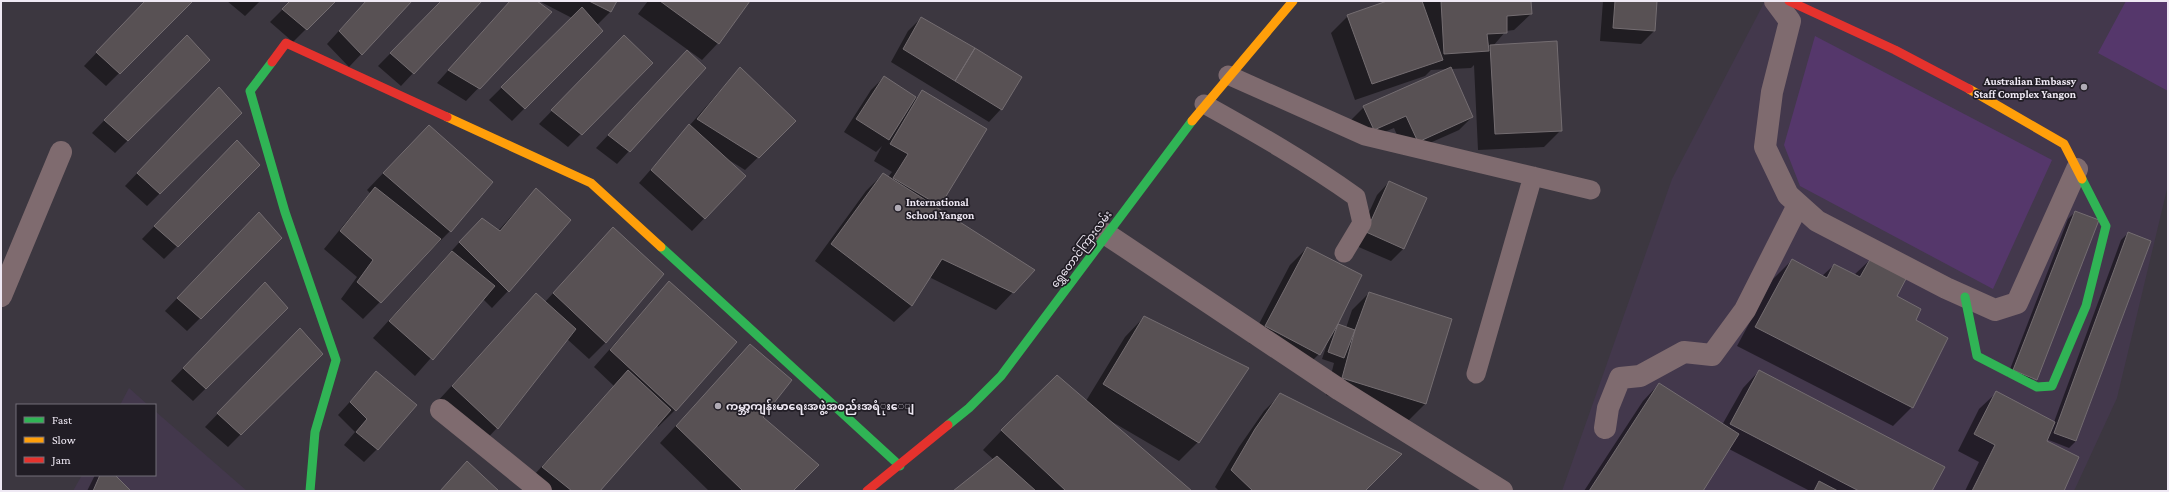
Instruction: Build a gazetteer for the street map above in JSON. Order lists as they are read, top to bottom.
{
  "streets": {
    "street": ["ရွှေတောင်ကြားလမ်း"]
  },
  "places": ["Australian Embassy Staff Complex Yangon", "International School Yangon", "ကမ္ဘာ့ကျန်းမာရေးအဖွဲ့အစည်းအရံုးေျ"],
  "legend": ["Fast", "Slow", "Jam"]
}
